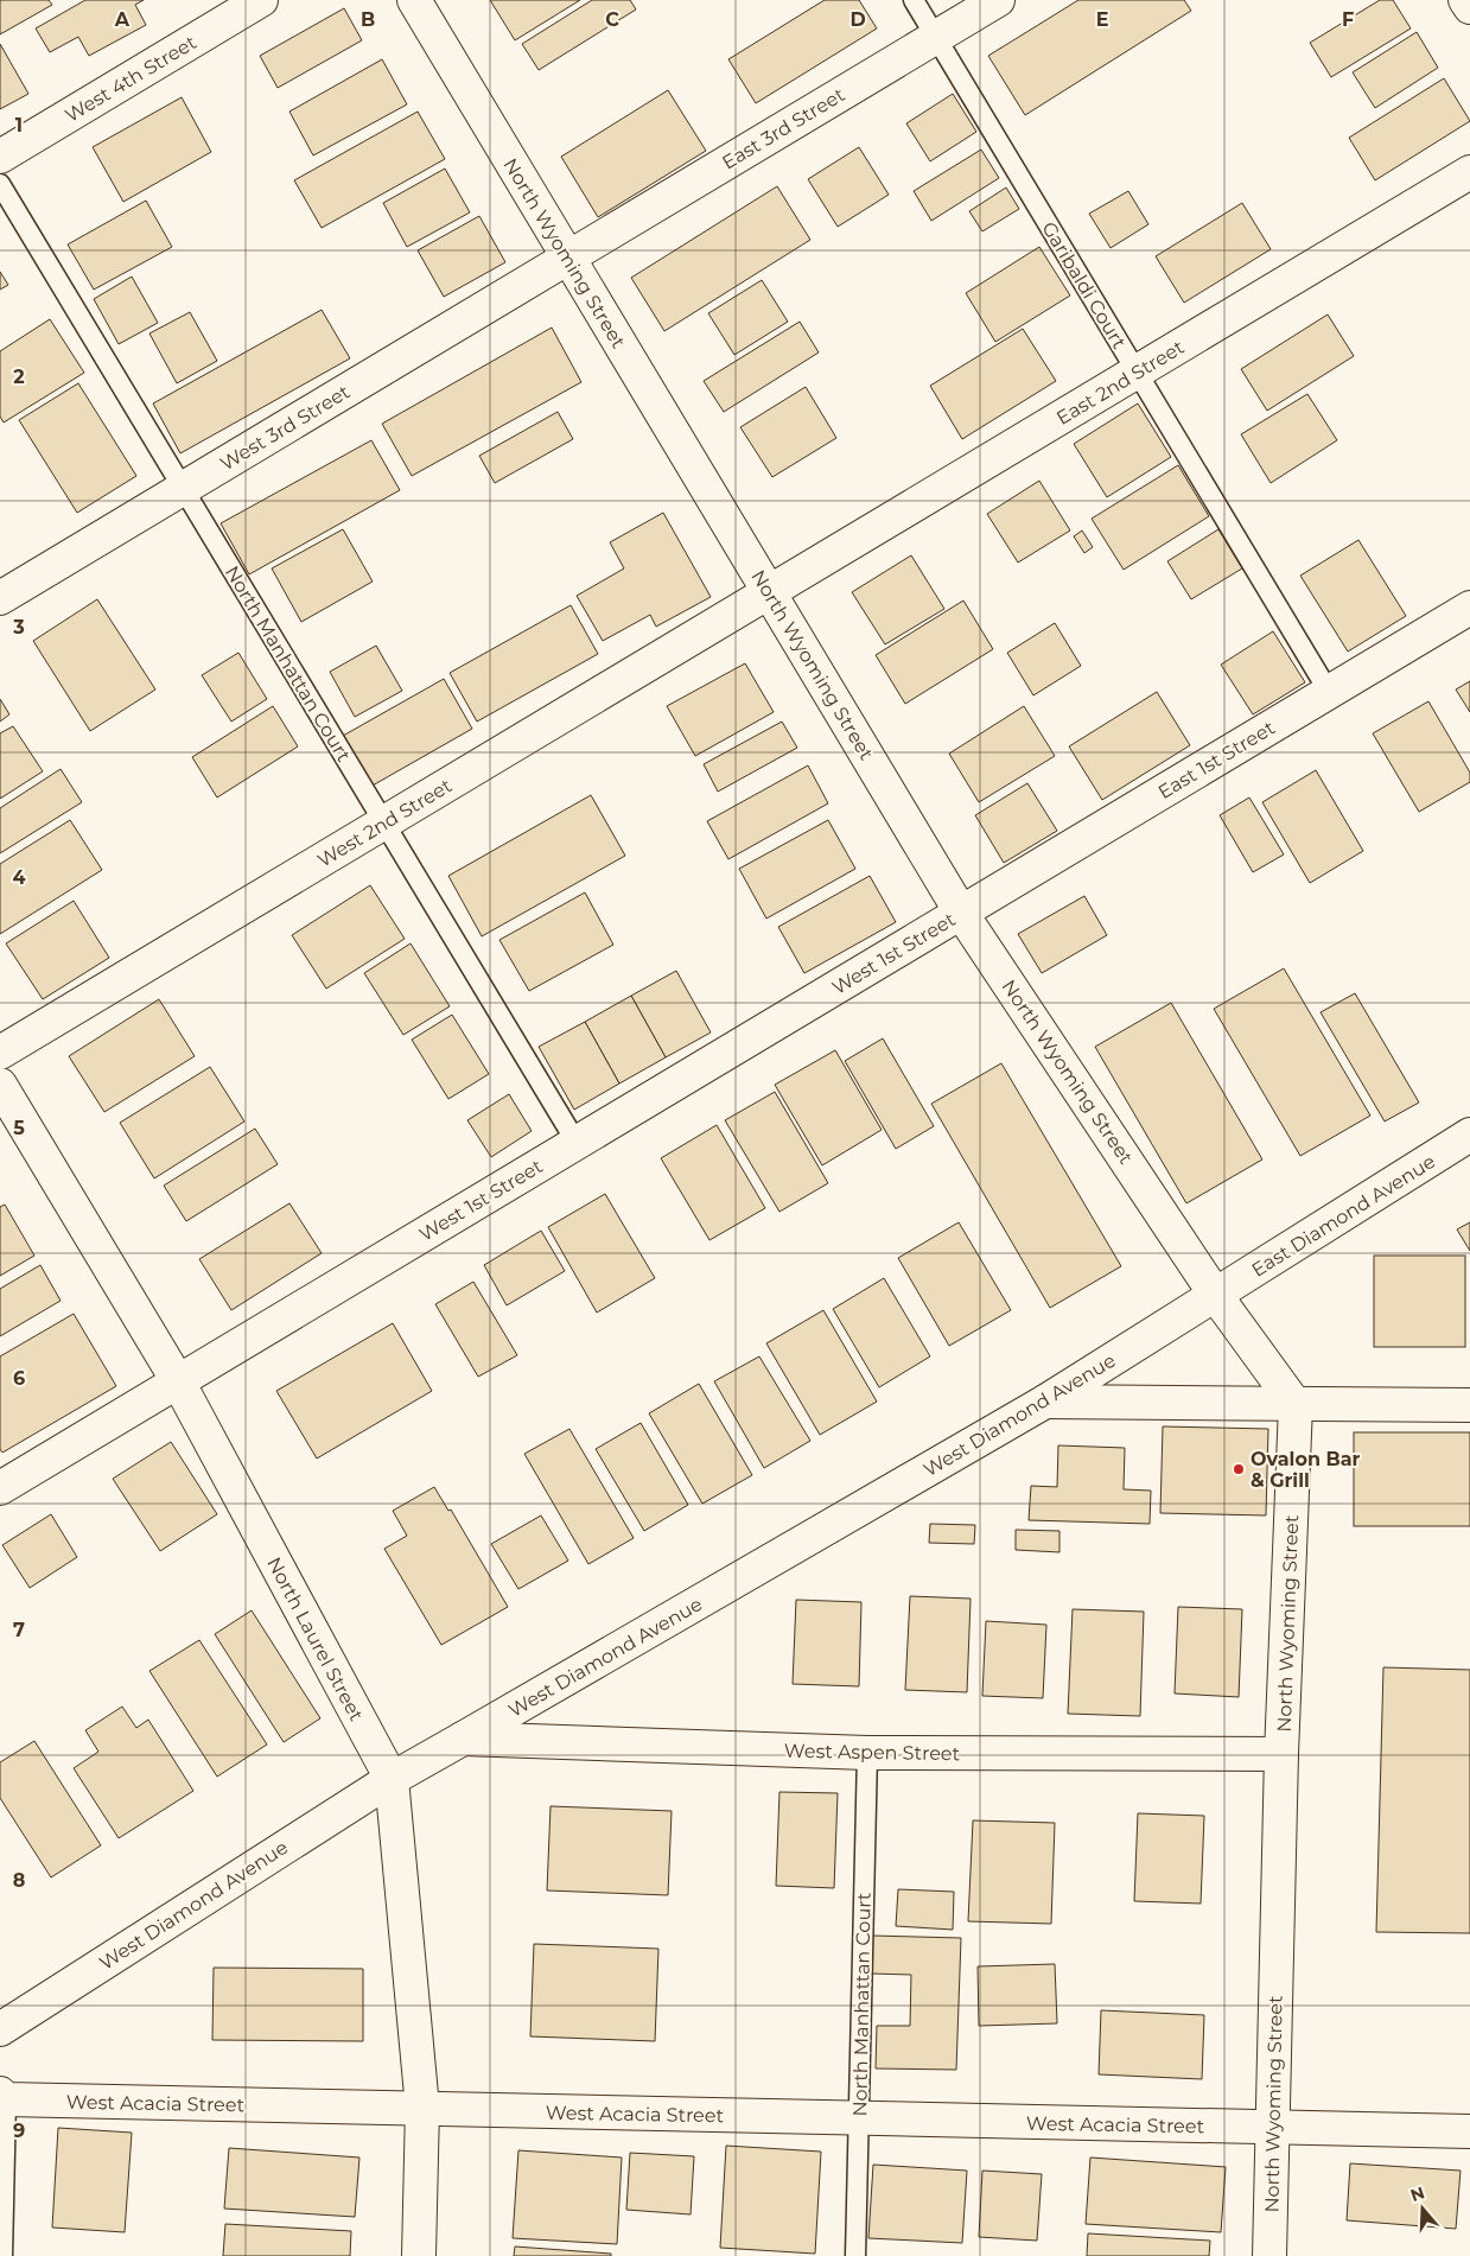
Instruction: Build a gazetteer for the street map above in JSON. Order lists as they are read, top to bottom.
{
  "streets": {
    "street": [
      "West 4th Street",
      "East 3rd Street",
      "North Wyoming Street",
      "East 2nd Street",
      "West 3rd Street",
      "East 1st Street",
      "West 2nd Street",
      "West 1st Street",
      "East Diamond Avenue",
      "West Diamond Avenue",
      "North Laurel Street",
      "West Aspen Street",
      "West Acacia Street"
    ],
    "lane": ["Garibaldi Court", "North Manhattan Court"]
  },
  "crossings": [
    ["East 3rd Street", "North Wyoming Street"],
    ["East 3rd Street", "Garibaldi Court"],
    ["East 3rd Street", "West 3rd Street"],
    ["North Wyoming Street", "East 2nd Street"],
    ["North Wyoming Street", "West 3rd Street"],
    ["North Wyoming Street", "East 1st Street"],
    ["North Wyoming Street", "West 2nd Street"],
    ["North Wyoming Street", "West 1st Street"],
    ["North Wyoming Street", "East Diamond Avenue"],
    ["North Wyoming Street", "West Diamond Avenue"],
    ["North Wyoming Street", "West Aspen Street"],
    ["North Wyoming Street", "West Acacia Street"],
    ["Garibaldi Court", "East 2nd Street"],
    ["Garibaldi Court", "East 1st Street"],
    ["East 2nd Street", "West 2nd Street"],
    ["West 3rd Street", "North Manhattan Court"],
    ["North Manhattan Court", "West 2nd Street"],
    ["North Manhattan Court", "West 1st Street"],
    ["North Manhattan Court", "West Aspen Street"],
    ["North Manhattan Court", "West Acacia Street"],
    ["East 1st Street", "West 1st Street"],
    ["West 1st Street", "North Laurel Street"],
    ["East Diamond Avenue", "West Diamond Avenue"],
    ["West Diamond Avenue", "North Laurel Street"],
    ["West Diamond Avenue", "West Aspen Street"],
    ["North Laurel Street", "West Acacia Street"]
  ],
  "places": ["Ovalon Bar & Grill"],
  "north": "top",
  "grid": {
    "columns": [
      "A",
      "B",
      "C",
      "D",
      "E",
      "F"
    ],
    "rows": [
      "1",
      "2",
      "3",
      "4",
      "5",
      "6",
      "7",
      "8",
      "9"
    ]
  }
}
